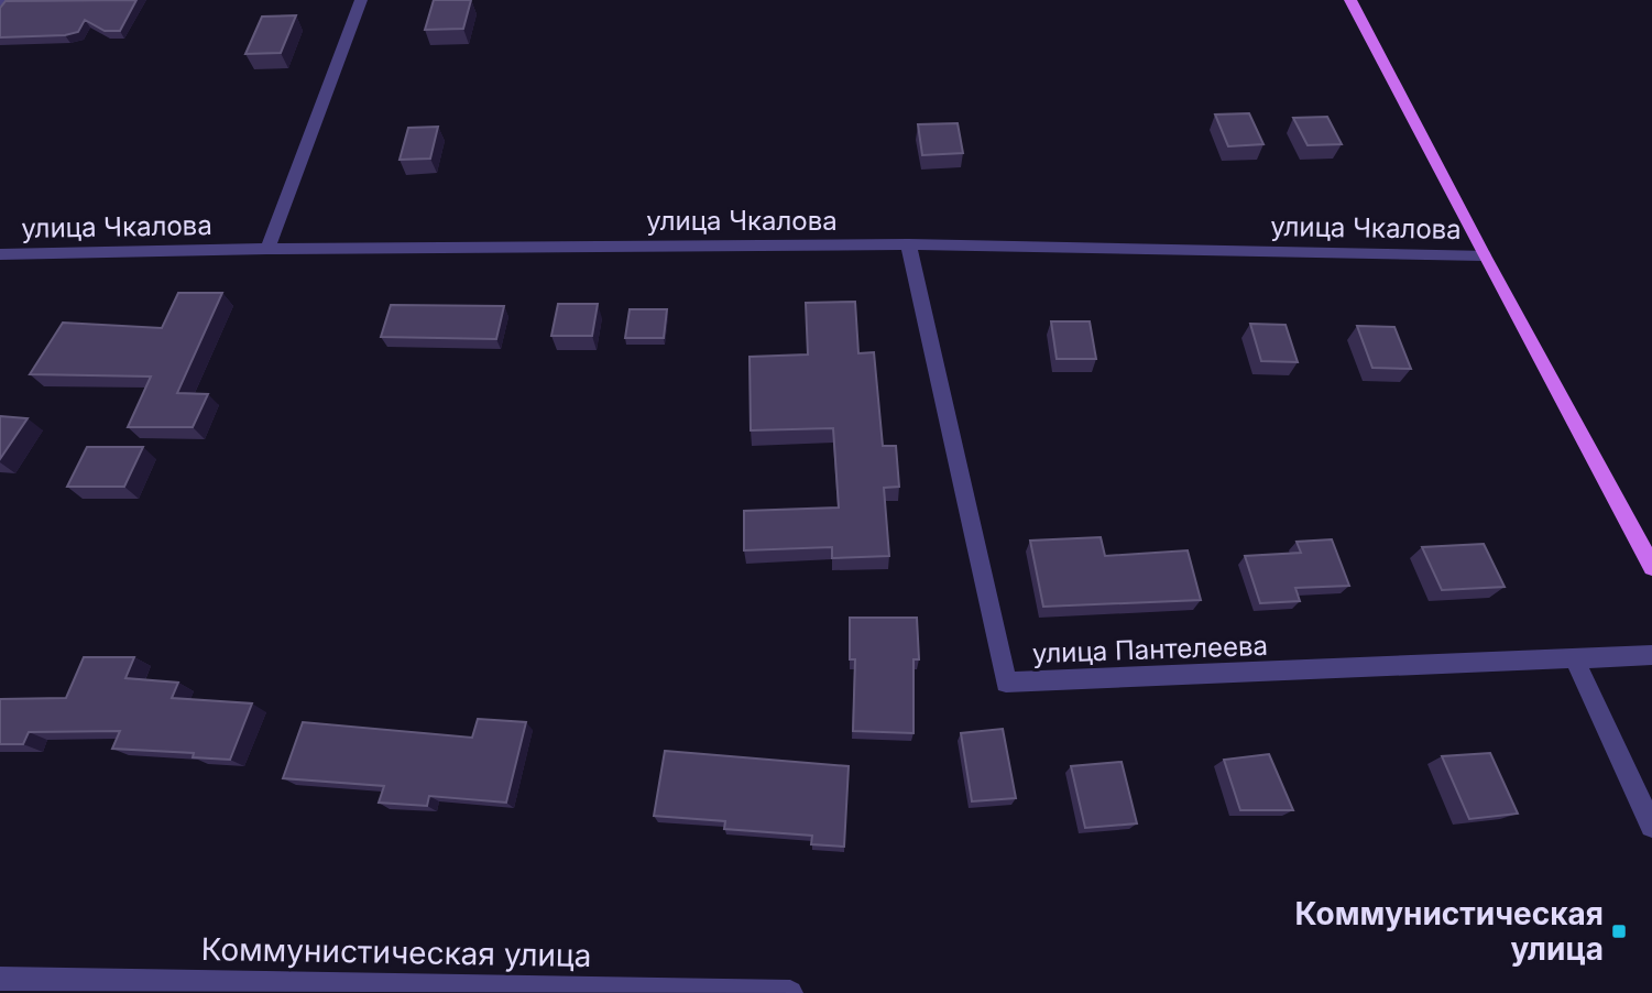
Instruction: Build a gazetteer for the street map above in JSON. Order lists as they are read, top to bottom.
{
  "streets": {
    "street": ["улица Чкалова", "улица Пантелеева", "Коммунистическая улица"]
  },
  "crossings": [
    ["улица Чкалова", "улица Пантелеева"]
  ],
  "places": {
    "transit": ["Коммунистическая улица"]
  }
}
